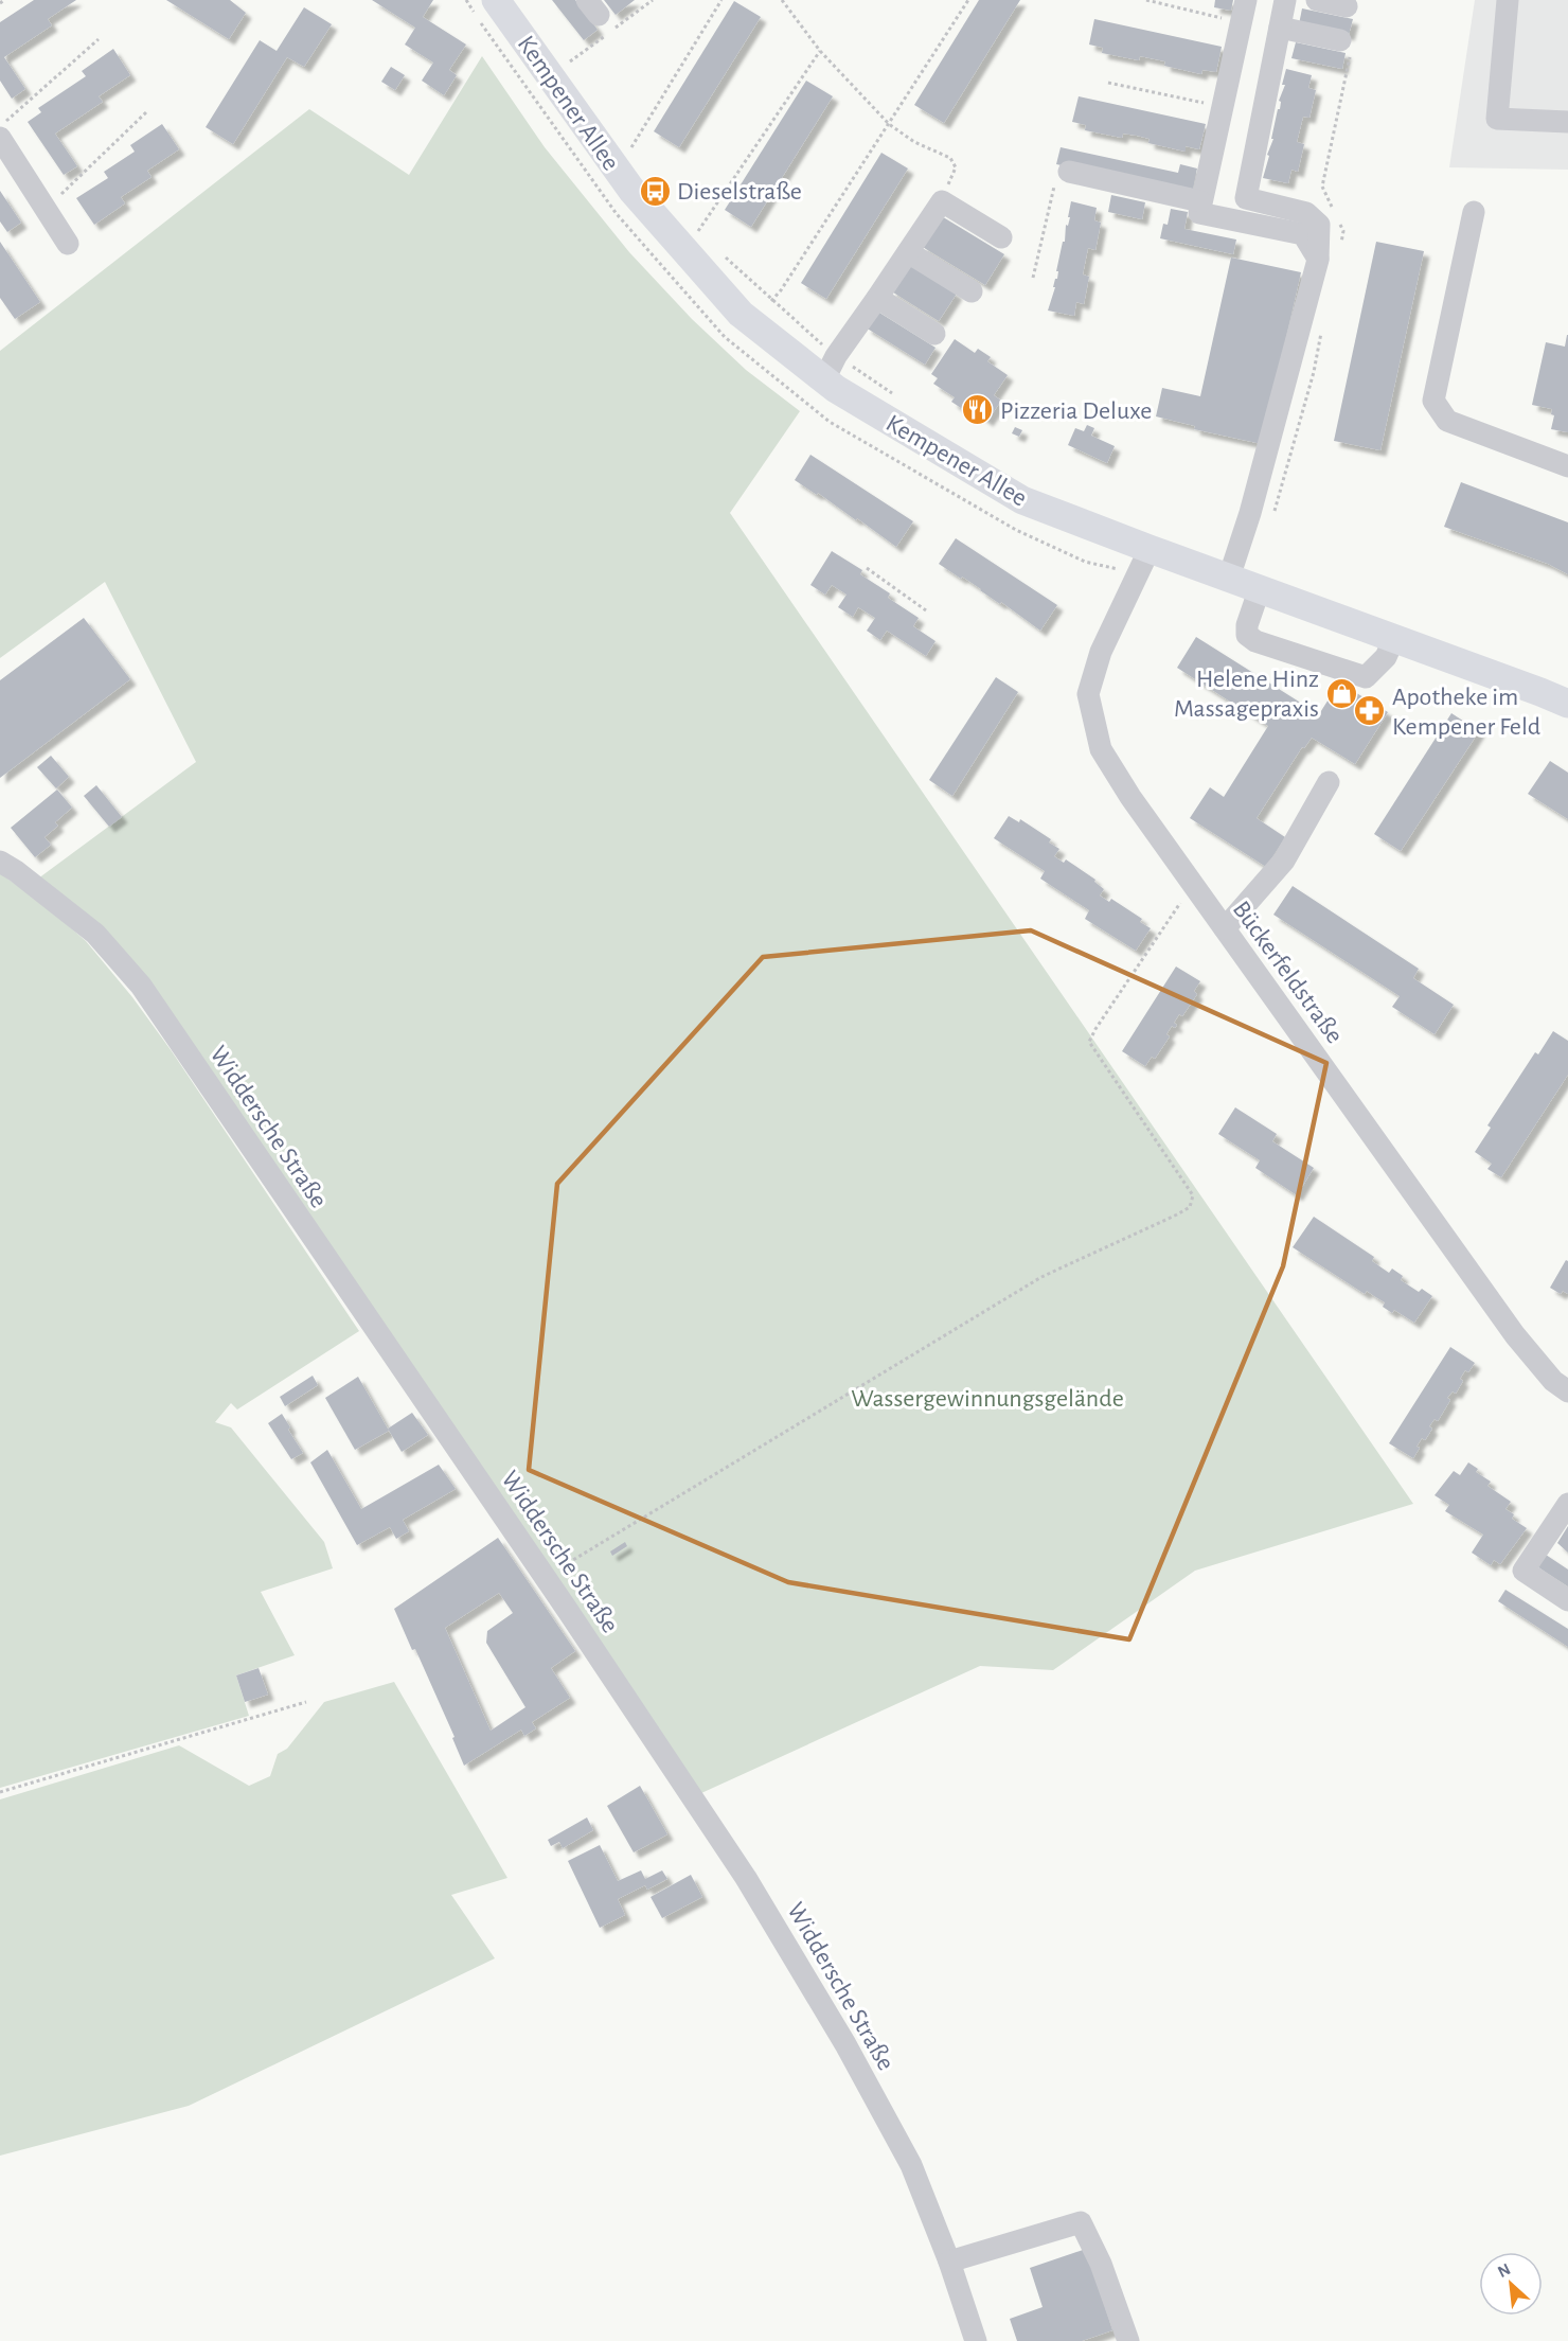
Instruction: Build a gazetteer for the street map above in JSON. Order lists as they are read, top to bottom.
{
  "streets": {
    "main road": ["Kempener Allee"],
    "street": ["Bückerfeldstraße", "Widdersche Straße"]
  },
  "crossings": [
    ["Kempener Allee", "Bückerfeldstraße"]
  ],
  "parks": ["Wassergewinnungsgelände"],
  "places": {
    "bus stop": ["Dieselstraße"],
    "restaurant": ["Pizzeria Deluxe"],
    "shop": ["Helene Hinz Massagepraxis"],
    "pharmacy": ["Apotheke im Kempener Feld"]
  },
  "north": "top left"
}
